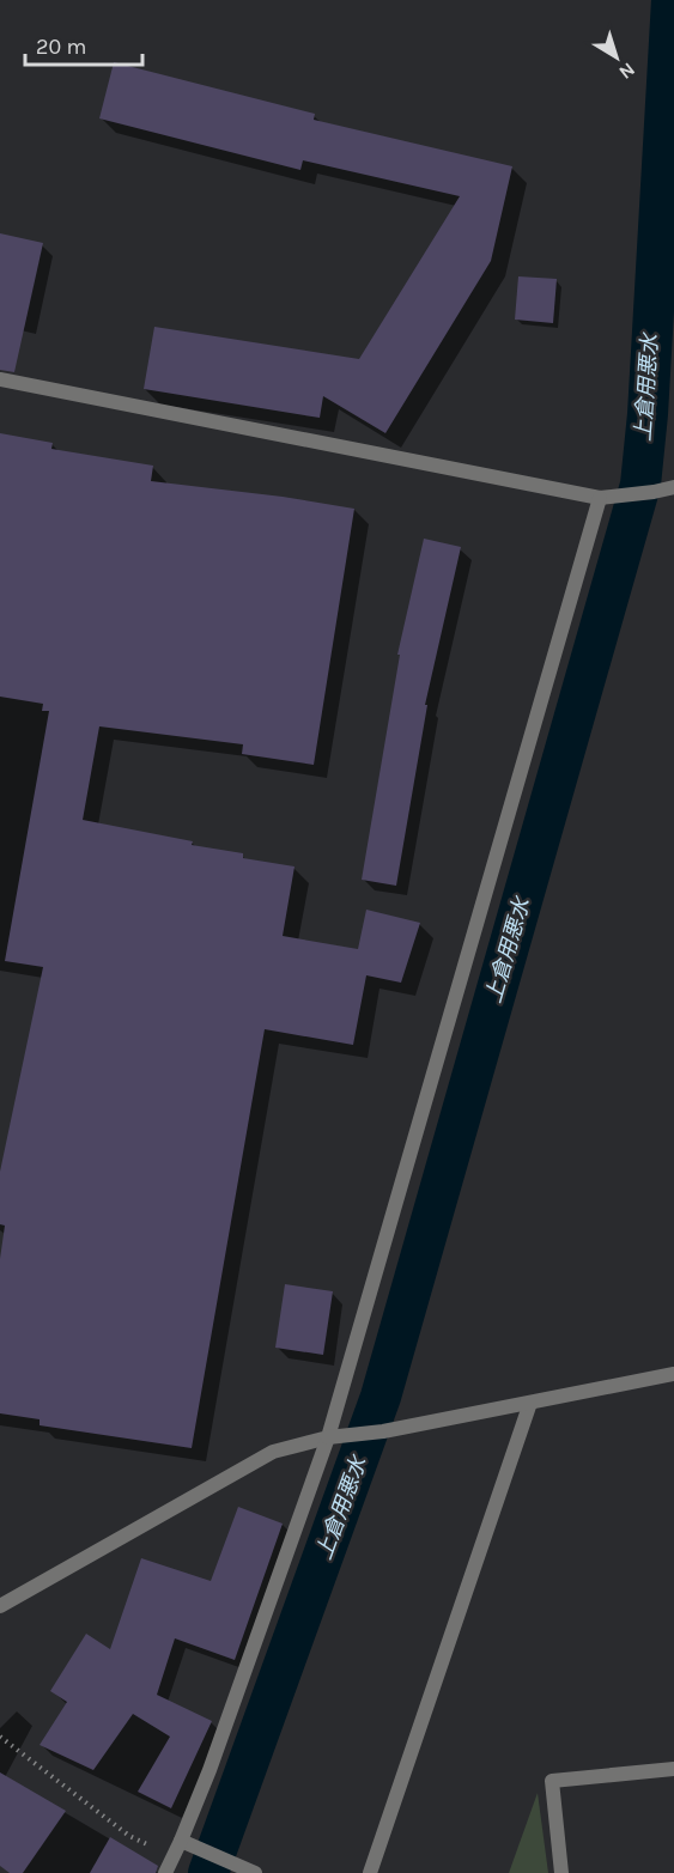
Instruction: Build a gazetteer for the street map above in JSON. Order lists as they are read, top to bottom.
{
  "water": ["上倉用悪水"],
  "scale_bar": "20 m",
  "north": "bottom right"
}
